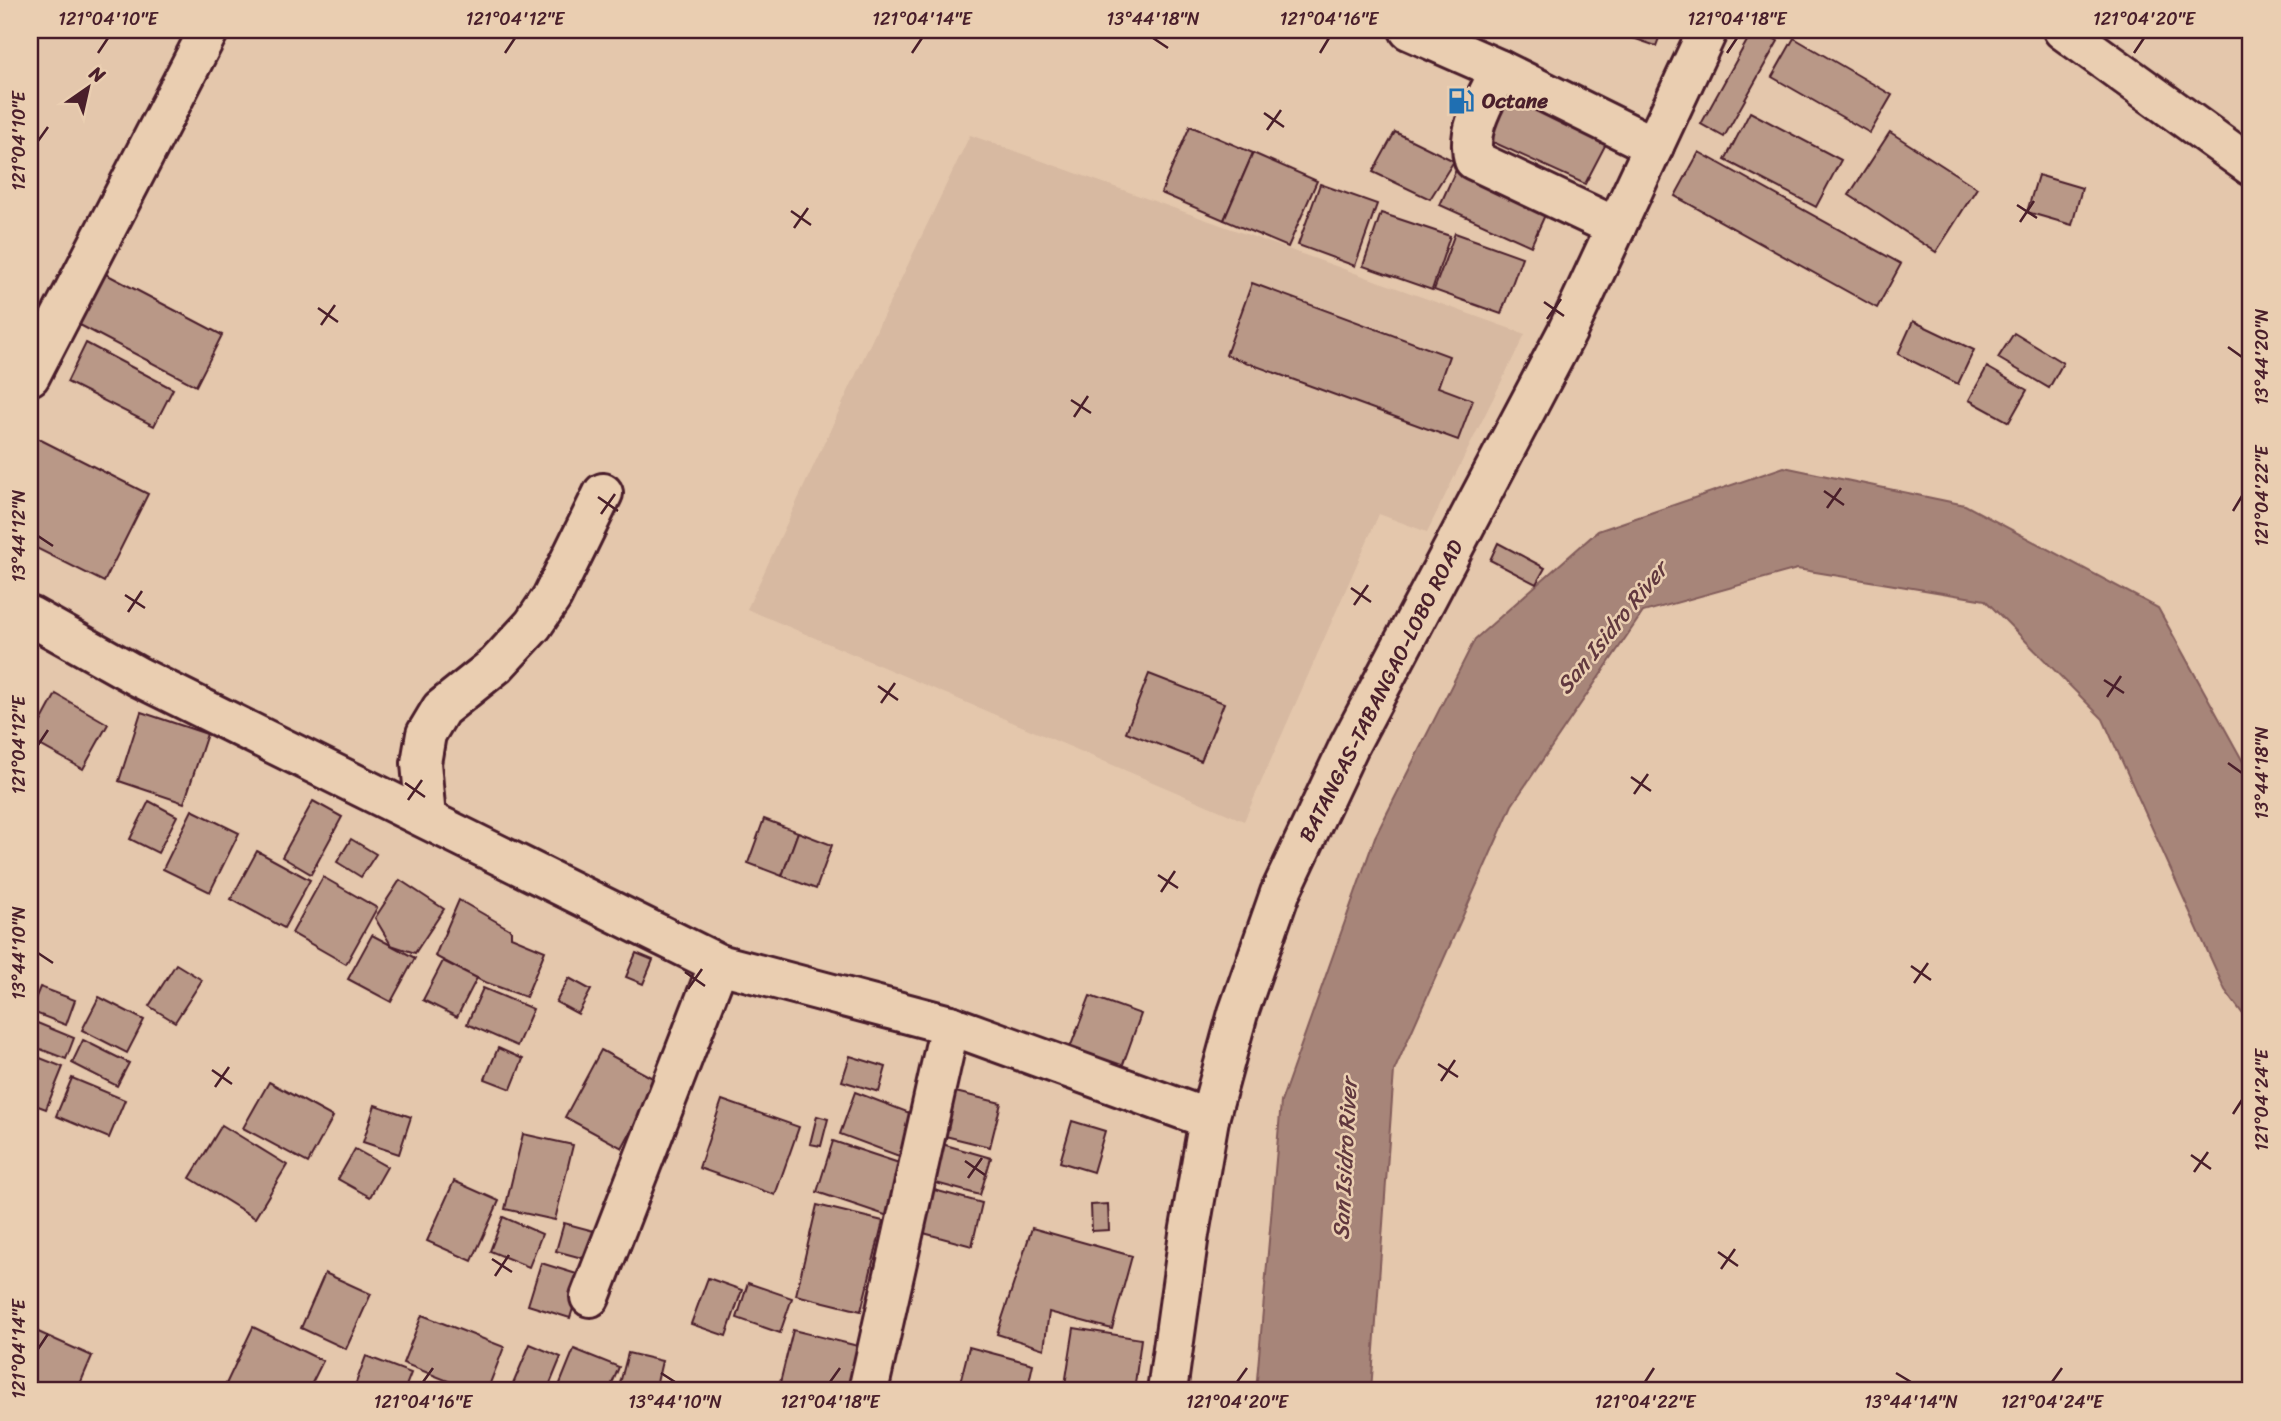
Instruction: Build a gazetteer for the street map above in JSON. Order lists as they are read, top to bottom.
{
  "streets": {
    "street": ["BATANGAS-TABANGAO-LOBO ROAD"]
  },
  "water": ["San Isidro River"],
  "places": {
    "fuel station": ["Octane"]
  },
  "north": "top right",
  "coordinates": [
    "121°04'10\"E",
    "121°04'12\"E",
    "121°04'14\"E",
    "13°44'18\"N",
    "121°04'16\"E",
    "121°04'18\"E",
    "121°04'20\"E",
    "13°44'20\"N",
    "121°04'22\"E",
    "13°44'12\"N",
    "13°44'10\"N",
    "121°04'24\"E",
    "13°44'14\"N"
  ]
}
